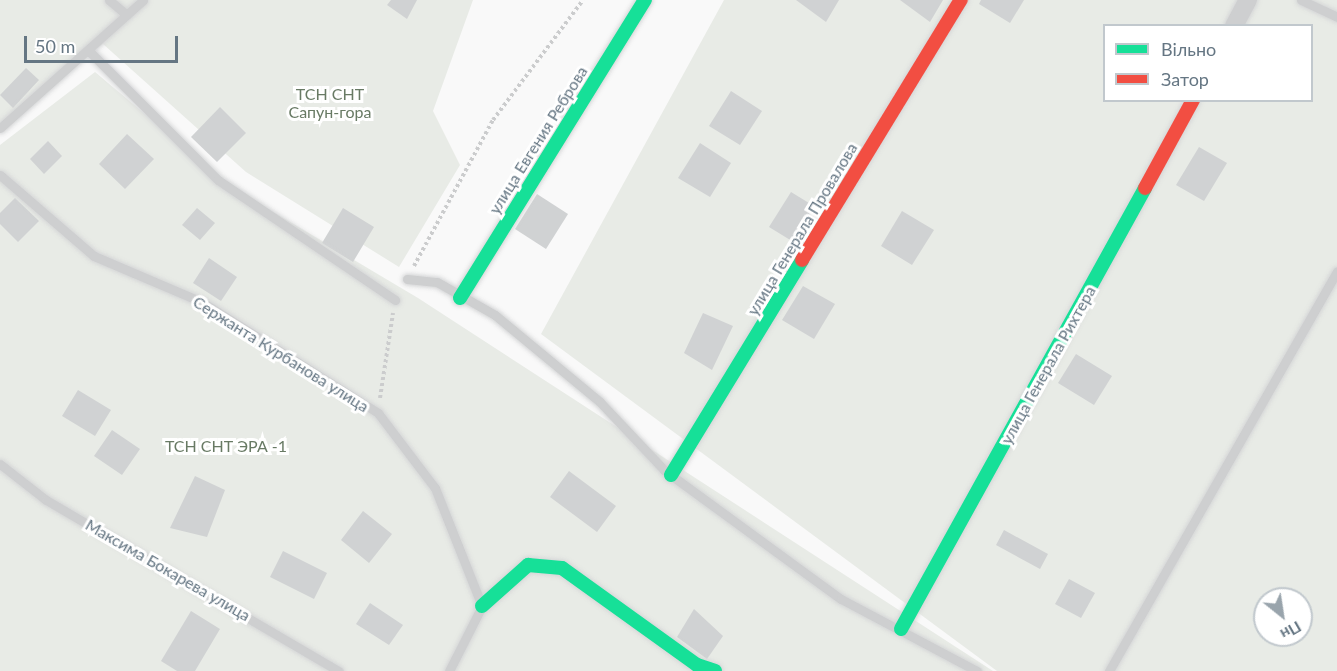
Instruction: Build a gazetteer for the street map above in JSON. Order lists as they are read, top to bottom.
{
  "streets": {
    "street": ["улица Евгения Реброва", "улица Генерала Провалова", "улица Генерала Рихтера"],
    "lane": ["Сержанта Курбанова улица", "Максима Бокарева улица"]
  },
  "parks": ["ТСН СНТ Сапун-гора", "ТСН СНТ ЭРА -1"],
  "legend": ["Вільно", "Затор"],
  "scale_bar": "50 m",
  "north": "bottom right"
}
